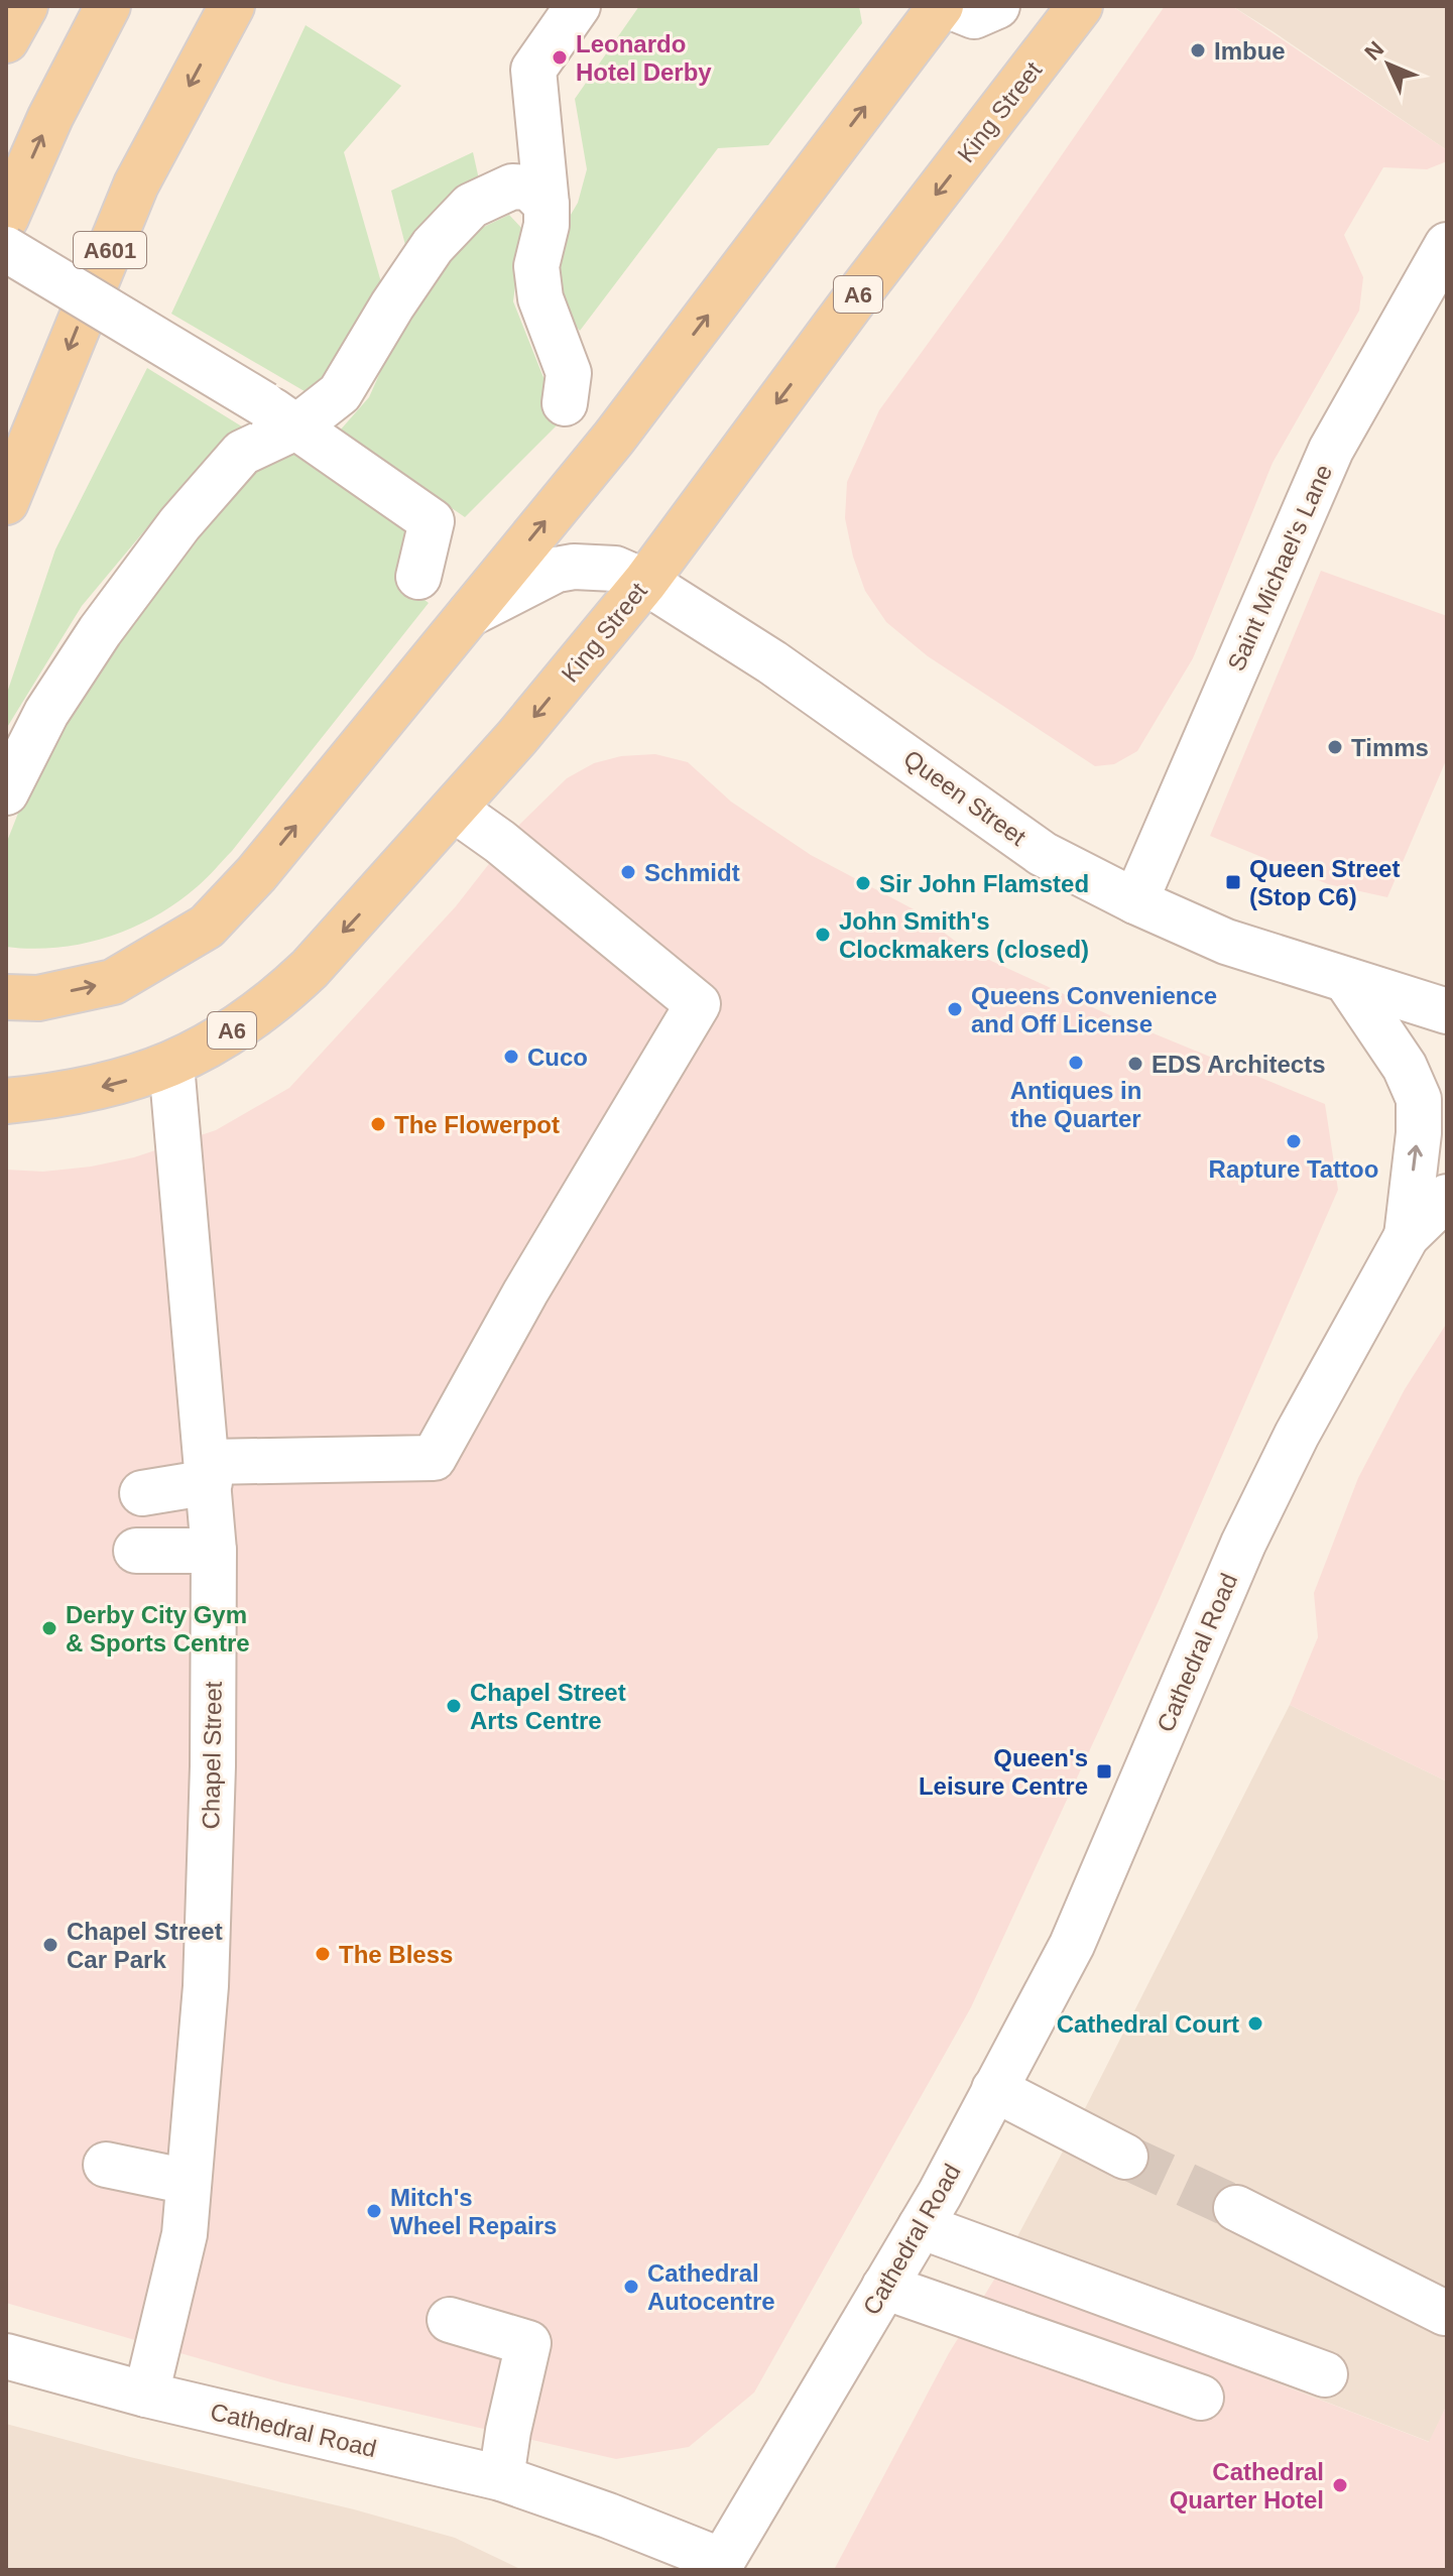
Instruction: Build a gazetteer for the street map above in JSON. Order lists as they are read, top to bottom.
{
  "streets": {
    "main road": ["King Street", "A601", "A6"],
    "street": [
      "Saint Michael's Lane",
      "Queen Street",
      "Cathedral Road",
      "Chapel Street"
    ]
  },
  "crossings": [
    ["King Street", "Queen Street"],
    ["King Street", "Chapel Street"],
    ["Saint Michael's Lane", "Queen Street"],
    ["Queen Street", "Cathedral Road"],
    ["Cathedral Road", "Chapel Street"]
  ],
  "places": {
    "other": [
      "Imbue",
      "Leonardo Hotel Derby",
      "Timms",
      "Schmidt",
      "Sir John Flamsted",
      "John Smith's Clockmakers (closed)",
      "Queens Convenience and Off License",
      "Cuco",
      "Antiques in the Quarter",
      "EDS Architects",
      "The Flowerpot",
      "Rapture Tattoo",
      "Derby City Gym & Sports Centre",
      "Chapel Street Arts Centre",
      "Chapel Street Car Park",
      "The Bless",
      "Cathedral Court",
      "Mitch's Wheel Repairs",
      "Cathedral Autocentre",
      "Cathedral Quarter Hotel"
    ],
    "transit": ["Queen Street (Stop C6)", "Queen's Leisure Centre"]
  },
  "north": "top left"
}
